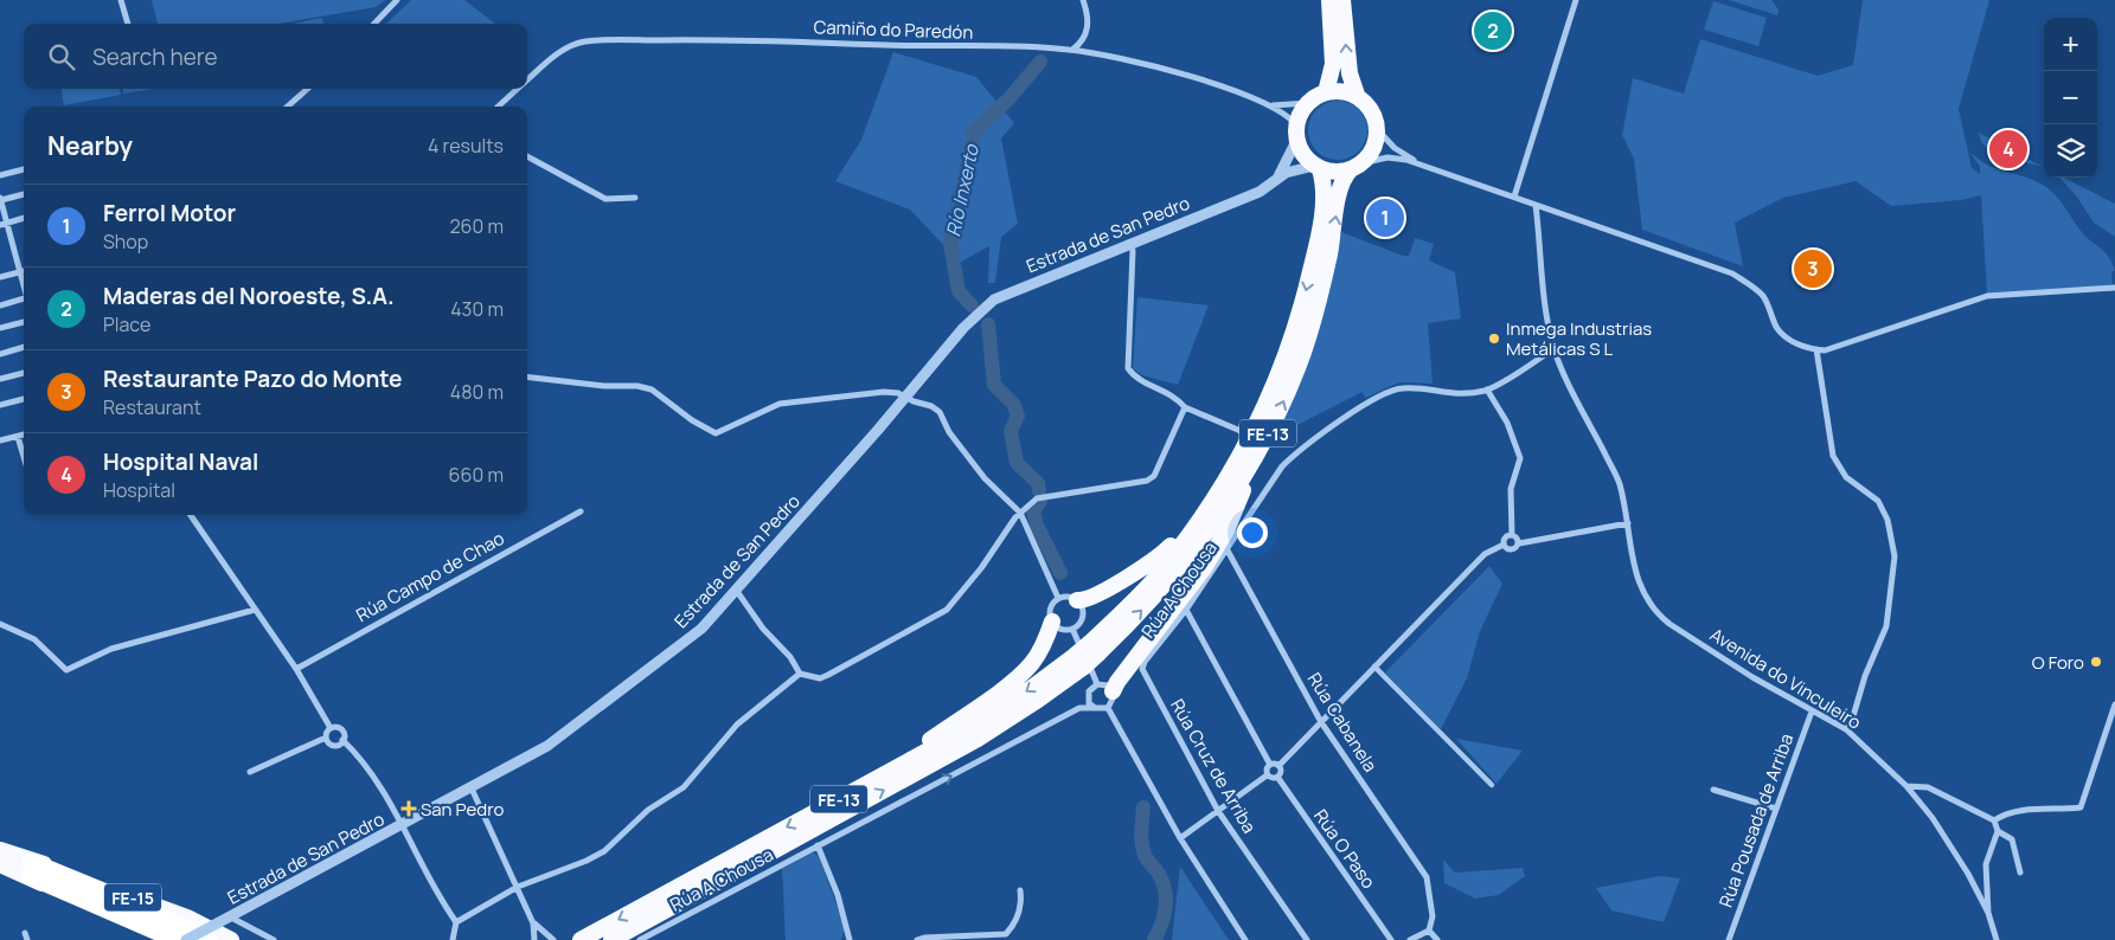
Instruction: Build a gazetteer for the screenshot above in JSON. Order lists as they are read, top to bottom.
{
  "streets": {
    "highway": ["FE-13", "FE-15"],
    "street": [
      "Camiño do Paredón",
      "Estrada de San Pedro",
      "Rúa Campo de Chao",
      "Rúa A Chousa",
      "Avenida do Vinculeiro",
      "Rúa Cabanela",
      "Rúa Cruz de Arriba",
      "Rúa Pousada de Arriba",
      "Rúa O Paso"
    ]
  },
  "crossings": [
    ["Rúa A Chousa", "Avenida do Vinculeiro"],
    ["Rúa A Chousa", "Rúa Cabanela"],
    ["Rúa A Chousa", "Rúa Cruz de Arriba"],
    ["Avenida do Vinculeiro", "Rúa Pousada de Arriba"]
  ],
  "water": ["Río Inxerto"],
  "places": {
    "other": ["Inmega Industrias Metálicas S L", "O Foro"],
    "health": ["San Pedro"]
  },
  "page": {
    "pins": [
      "2",
      "4",
      "1",
      "3"
    ],
    "map_buttons": ["+", "−"],
    "search": "Search here",
    "heading": ["Nearby", "4 results"],
    "list": [
      {
        "mark": "1",
        "name": "Ferrol Motor",
        "note": "Shop",
        "value": "260 m"
      },
      {
        "mark": "2",
        "name": "Maderas del Noroeste, S.A.",
        "note": "Place",
        "value": "430 m"
      },
      {
        "mark": "3",
        "name": "Restaurante Pazo do Monte",
        "note": "Restaurant",
        "value": "480 m"
      },
      {
        "mark": "4",
        "name": "Hospital Naval",
        "note": "Hospital",
        "value": "660 m"
      }
    ]
  }
}
